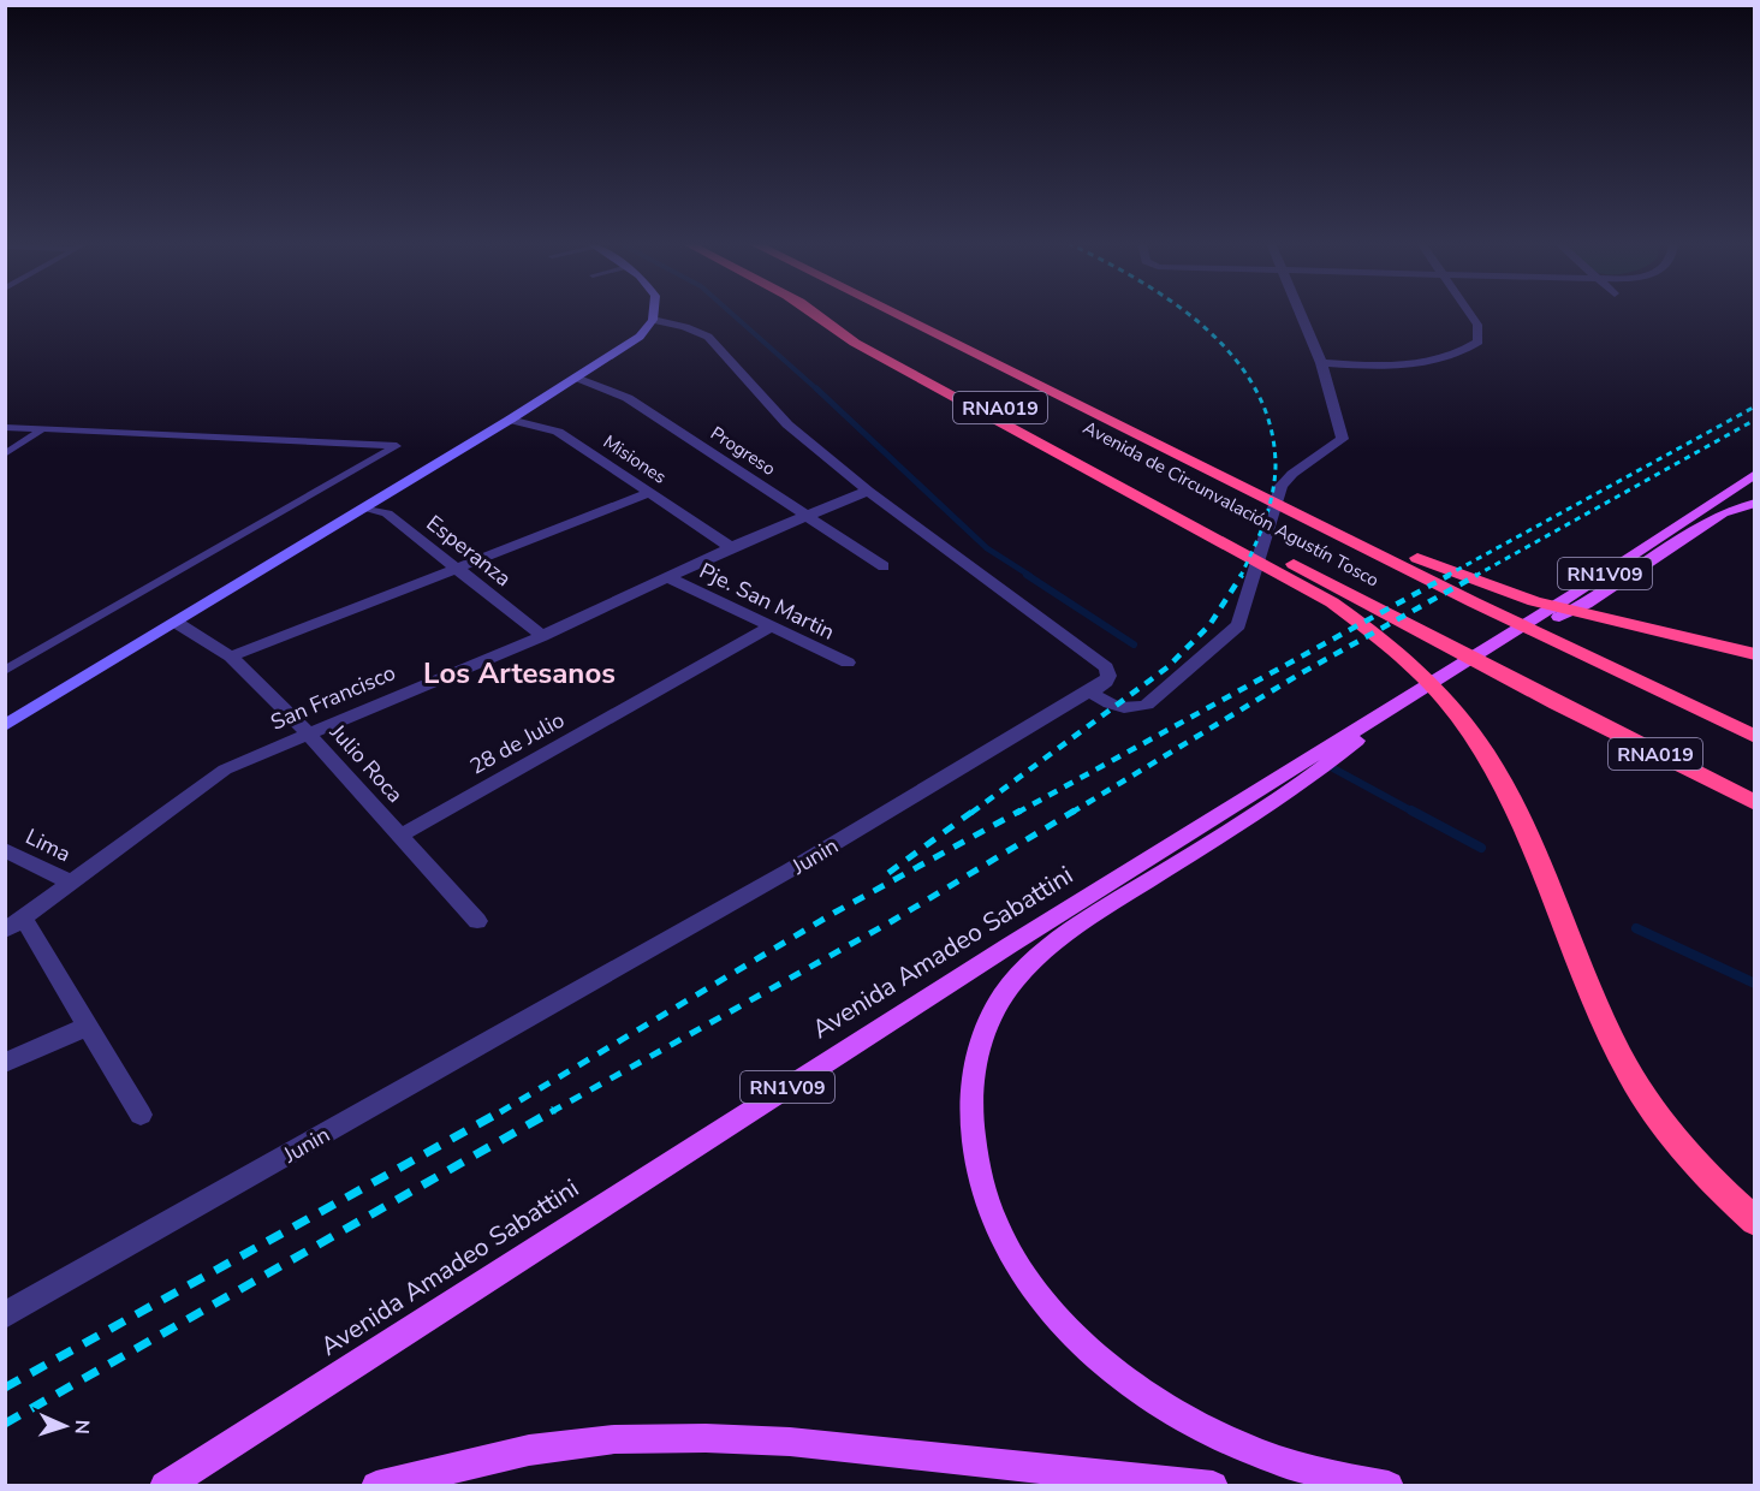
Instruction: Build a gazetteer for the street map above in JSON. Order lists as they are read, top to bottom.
{
  "streets": {
    "highway": ["RNA019", "Avenida de Circunvalación Agustín Tosco"],
    "main road": ["RN1V09", "Avenida Amadeo Sabattini"],
    "street": [
      "Progreso",
      "Misiones",
      "Esperanza",
      "Pje. San Martin",
      "San Francisco",
      "28 de Julio",
      "Julio Roca",
      "Lima",
      "Junin"
    ]
  },
  "crossings": [
    ["Progreso", "San Francisco"],
    ["Misiones", "San Francisco"],
    ["Esperanza", "San Francisco"],
    ["Pje. San Martin", "San Francisco"],
    ["Pje. San Martin", "28 de Julio"],
    ["San Francisco", "Julio Roca"],
    ["San Francisco", "Lima"],
    ["28 de Julio", "Julio Roca"]
  ],
  "districts": ["Los Artesanos"],
  "north": "right"
}
